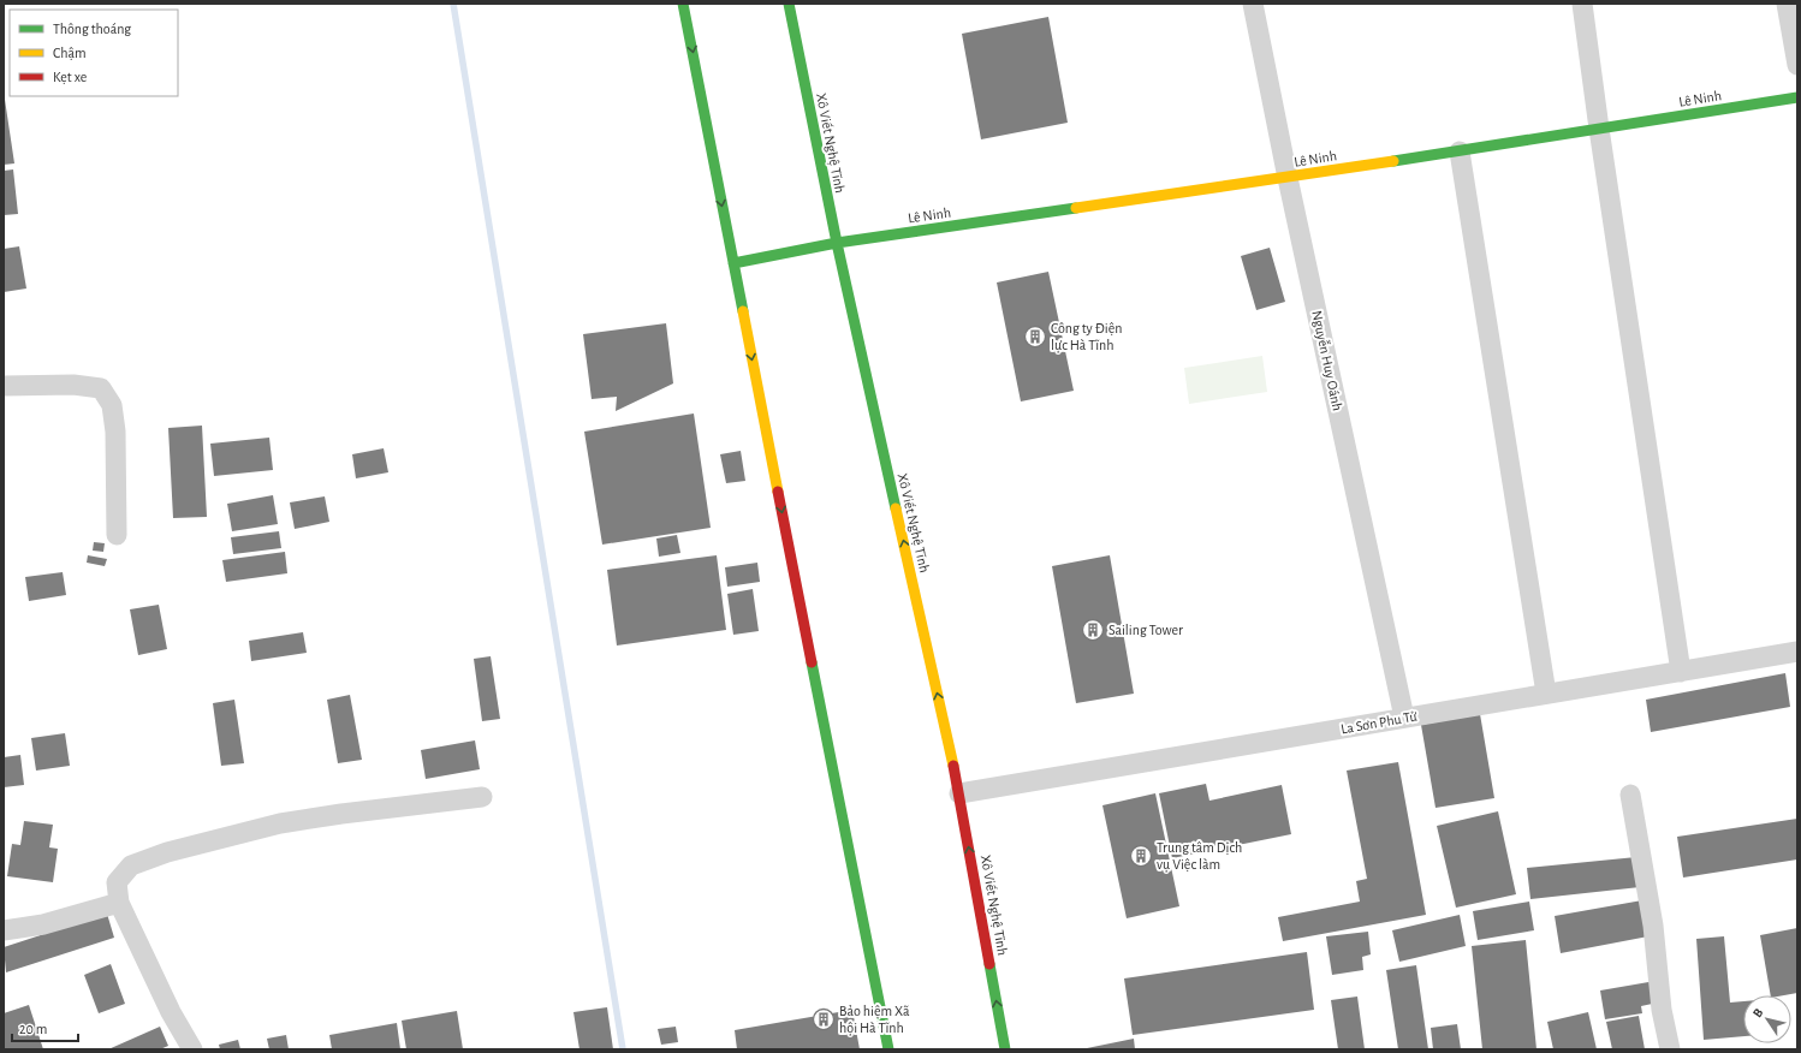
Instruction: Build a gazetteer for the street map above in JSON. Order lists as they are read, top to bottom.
{
  "streets": {
    "street": [
      "Lê Ninh",
      "Xô Viết Nghệ Tĩnh",
      "Nguyễn Huy Oánh",
      "La Sơn Phu Tử"
    ]
  },
  "crossings": [
    ["Lê Ninh", "Xô Viết Nghệ Tĩnh"],
    ["Lê Ninh", "Nguyễn Huy Oánh"],
    ["Xô Viết Nghệ Tĩnh", "La Sơn Phu Tử"],
    ["Nguyễn Huy Oánh", "La Sơn Phu Tử"]
  ],
  "one_way": ["Xô Viết Nghệ Tĩnh"],
  "places": {
    "building": [
      "Công ty Điện lực Hà Tĩnh",
      "Sailing Tower",
      "Trung tâm Dịch vụ Việc làm",
      "Bảo hiệm Xã hội Hà Tĩnh"
    ]
  },
  "legend": ["Thông thoáng", "Chậm", "Kẹt xe"],
  "scale_bar": "20 m",
  "north": "top left"
}
